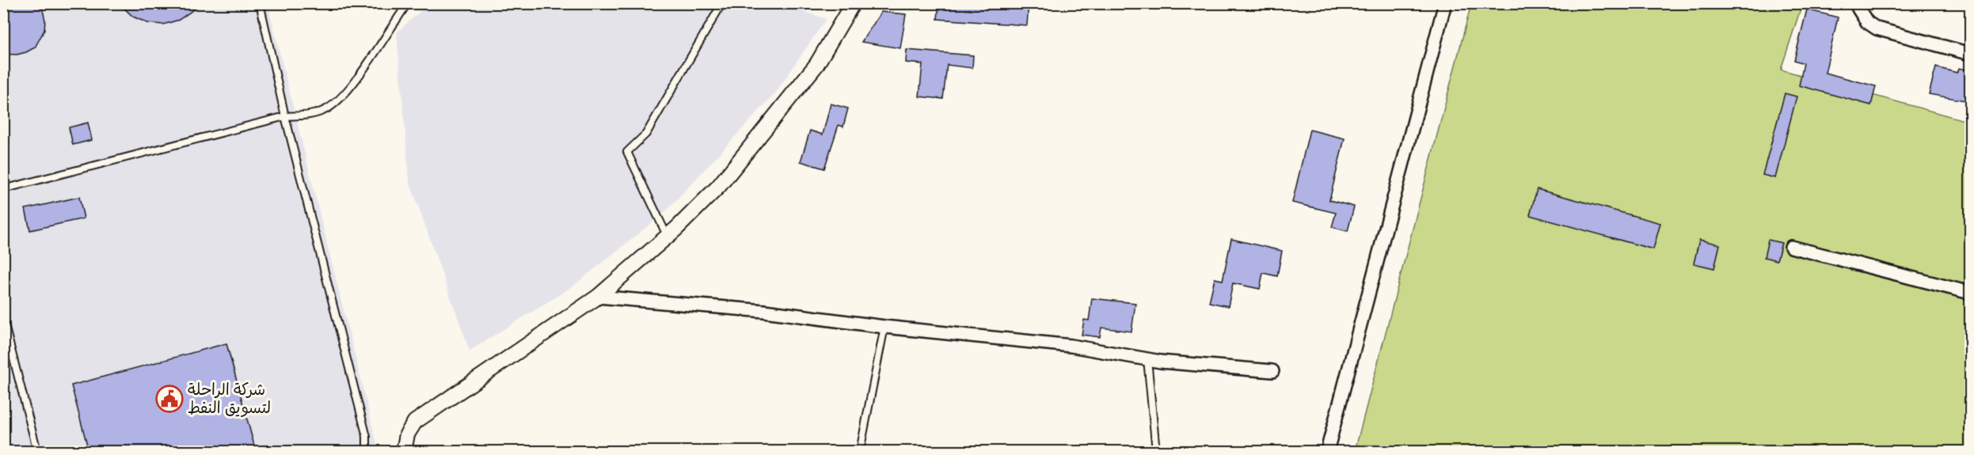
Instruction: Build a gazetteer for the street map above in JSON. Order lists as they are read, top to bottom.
{
  "places": {
    "public building": ["شركة الراحلة لتسويق النفط"]
  }
}
